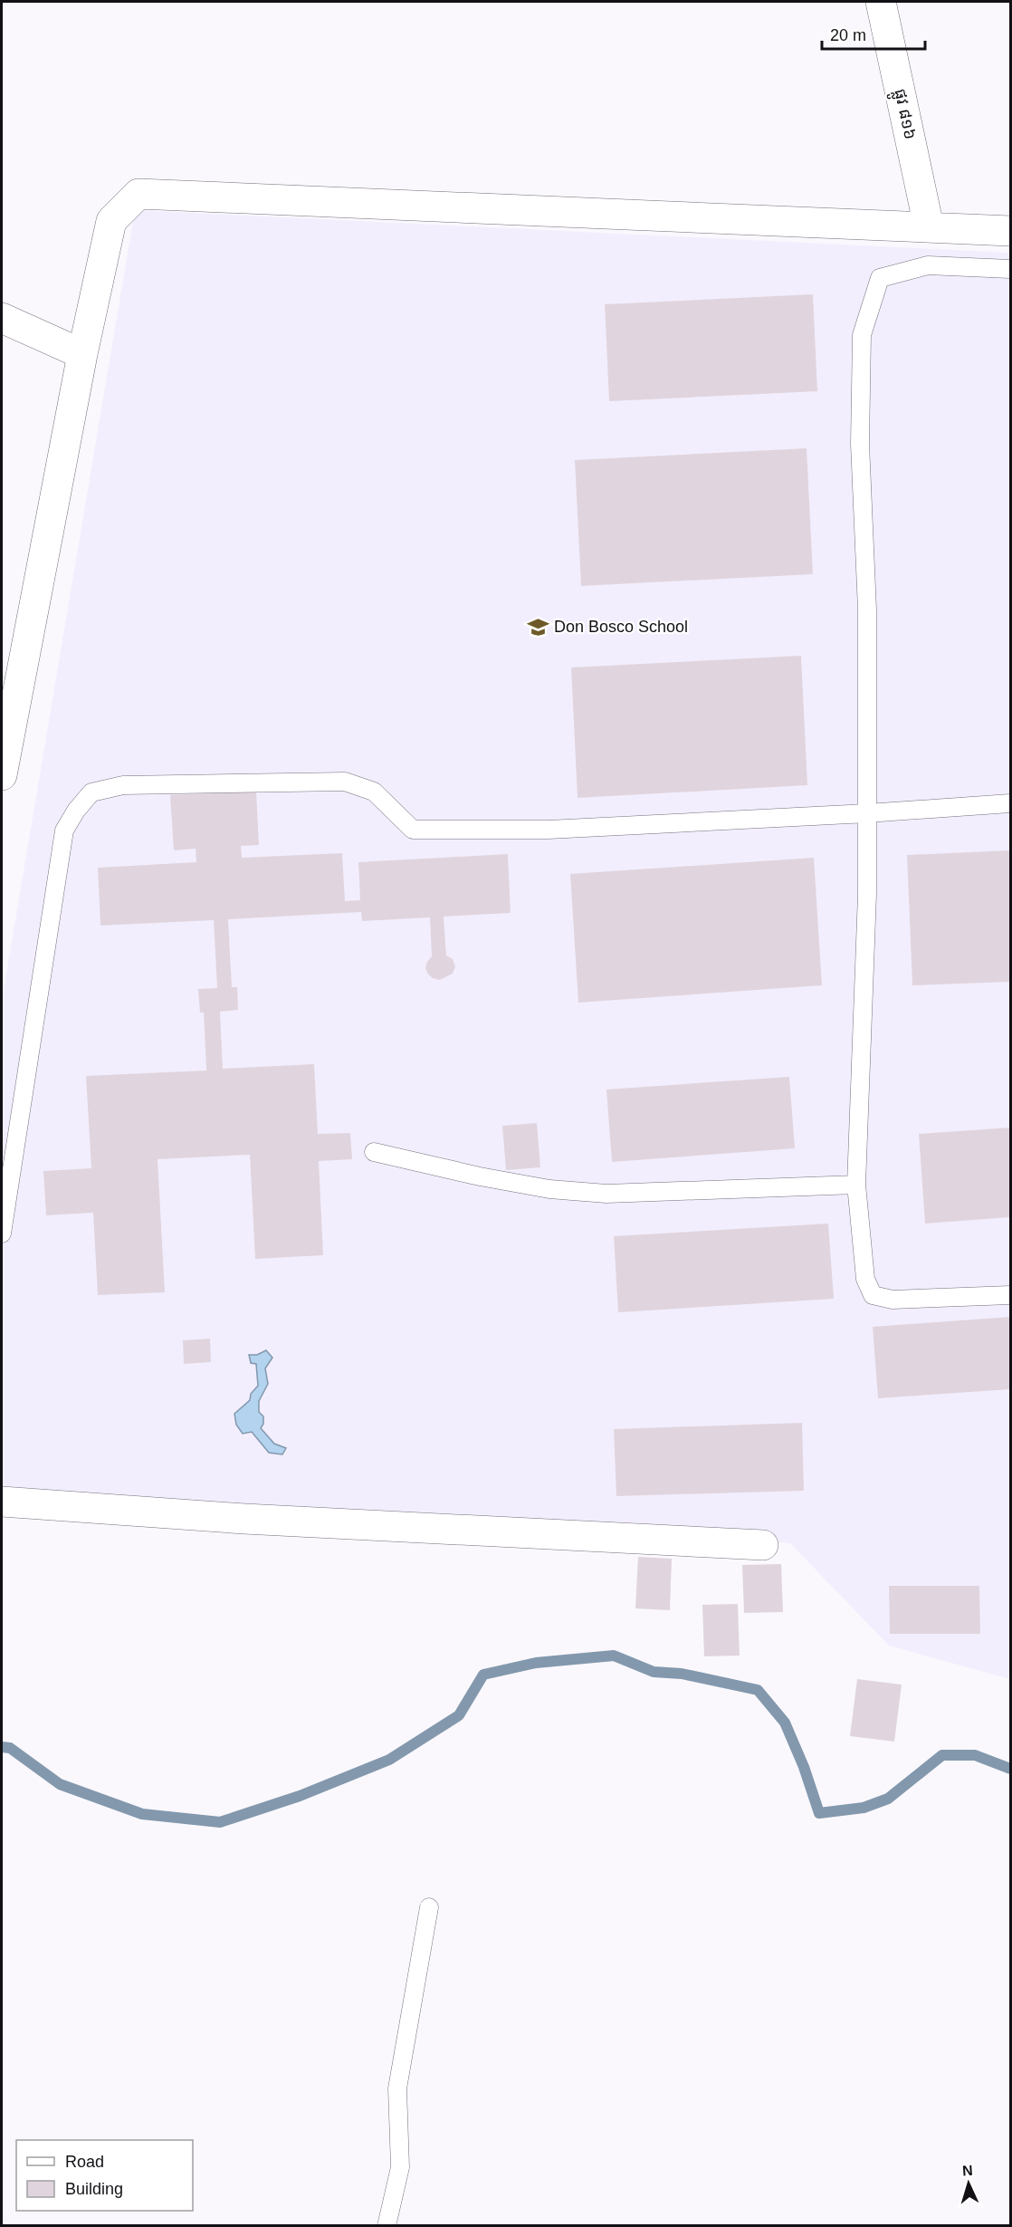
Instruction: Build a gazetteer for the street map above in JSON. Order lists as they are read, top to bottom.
{
  "streets": {
    "street": ["ផ្លូវ ៨១៦"]
  },
  "places": {
    "school or university": ["Don Bosco School"]
  },
  "legend": ["Road", "Building"],
  "scale_bar": "20 m",
  "north": "top"
}
